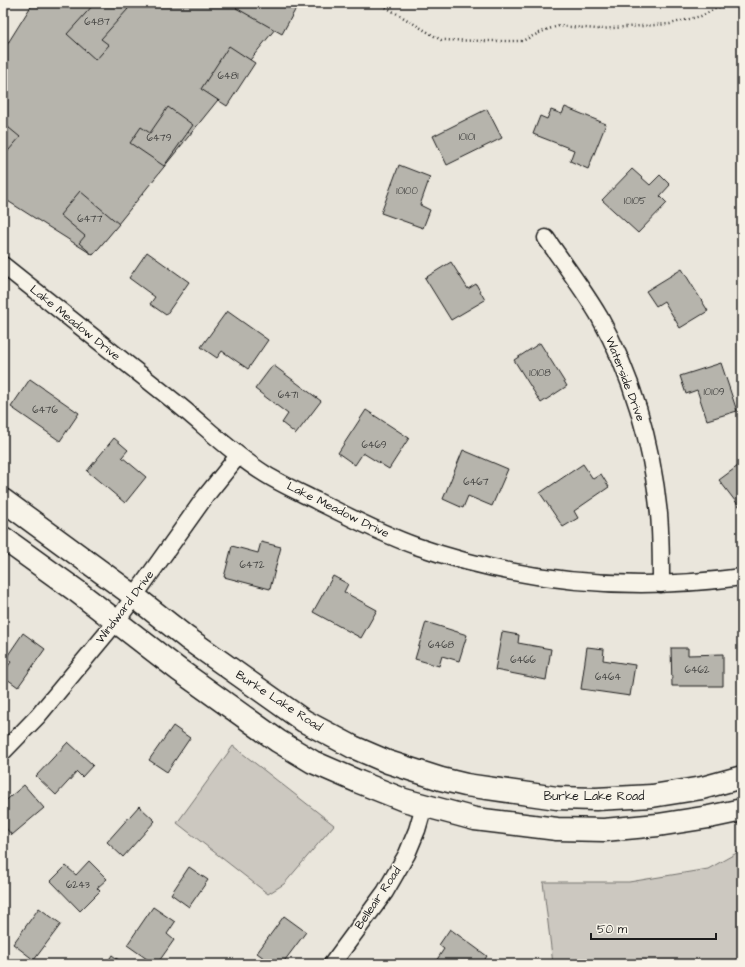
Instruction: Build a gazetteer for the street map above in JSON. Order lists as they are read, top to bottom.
{
  "streets": {
    "main road": ["Burke Lake Road"],
    "street": [
      "Lake Meadow Drive",
      "Waterside Drive",
      "Windward Drive",
      "Belleair Road"
    ]
  },
  "crossings": [
    ["Lake Meadow Drive", "Waterside Drive"],
    ["Lake Meadow Drive", "Windward Drive"],
    ["Windward Drive", "Burke Lake Road"]
  ],
  "house_numbers": [
    "6487",
    "6481",
    "10101",
    "6479",
    "10100",
    "10105",
    "6477",
    "10108",
    "10109",
    "6471",
    "6476",
    "6469",
    "6467",
    "6472",
    "6468",
    "6466",
    "6462",
    "6464",
    "6243"
  ],
  "scale_bar": "50 m"
}
